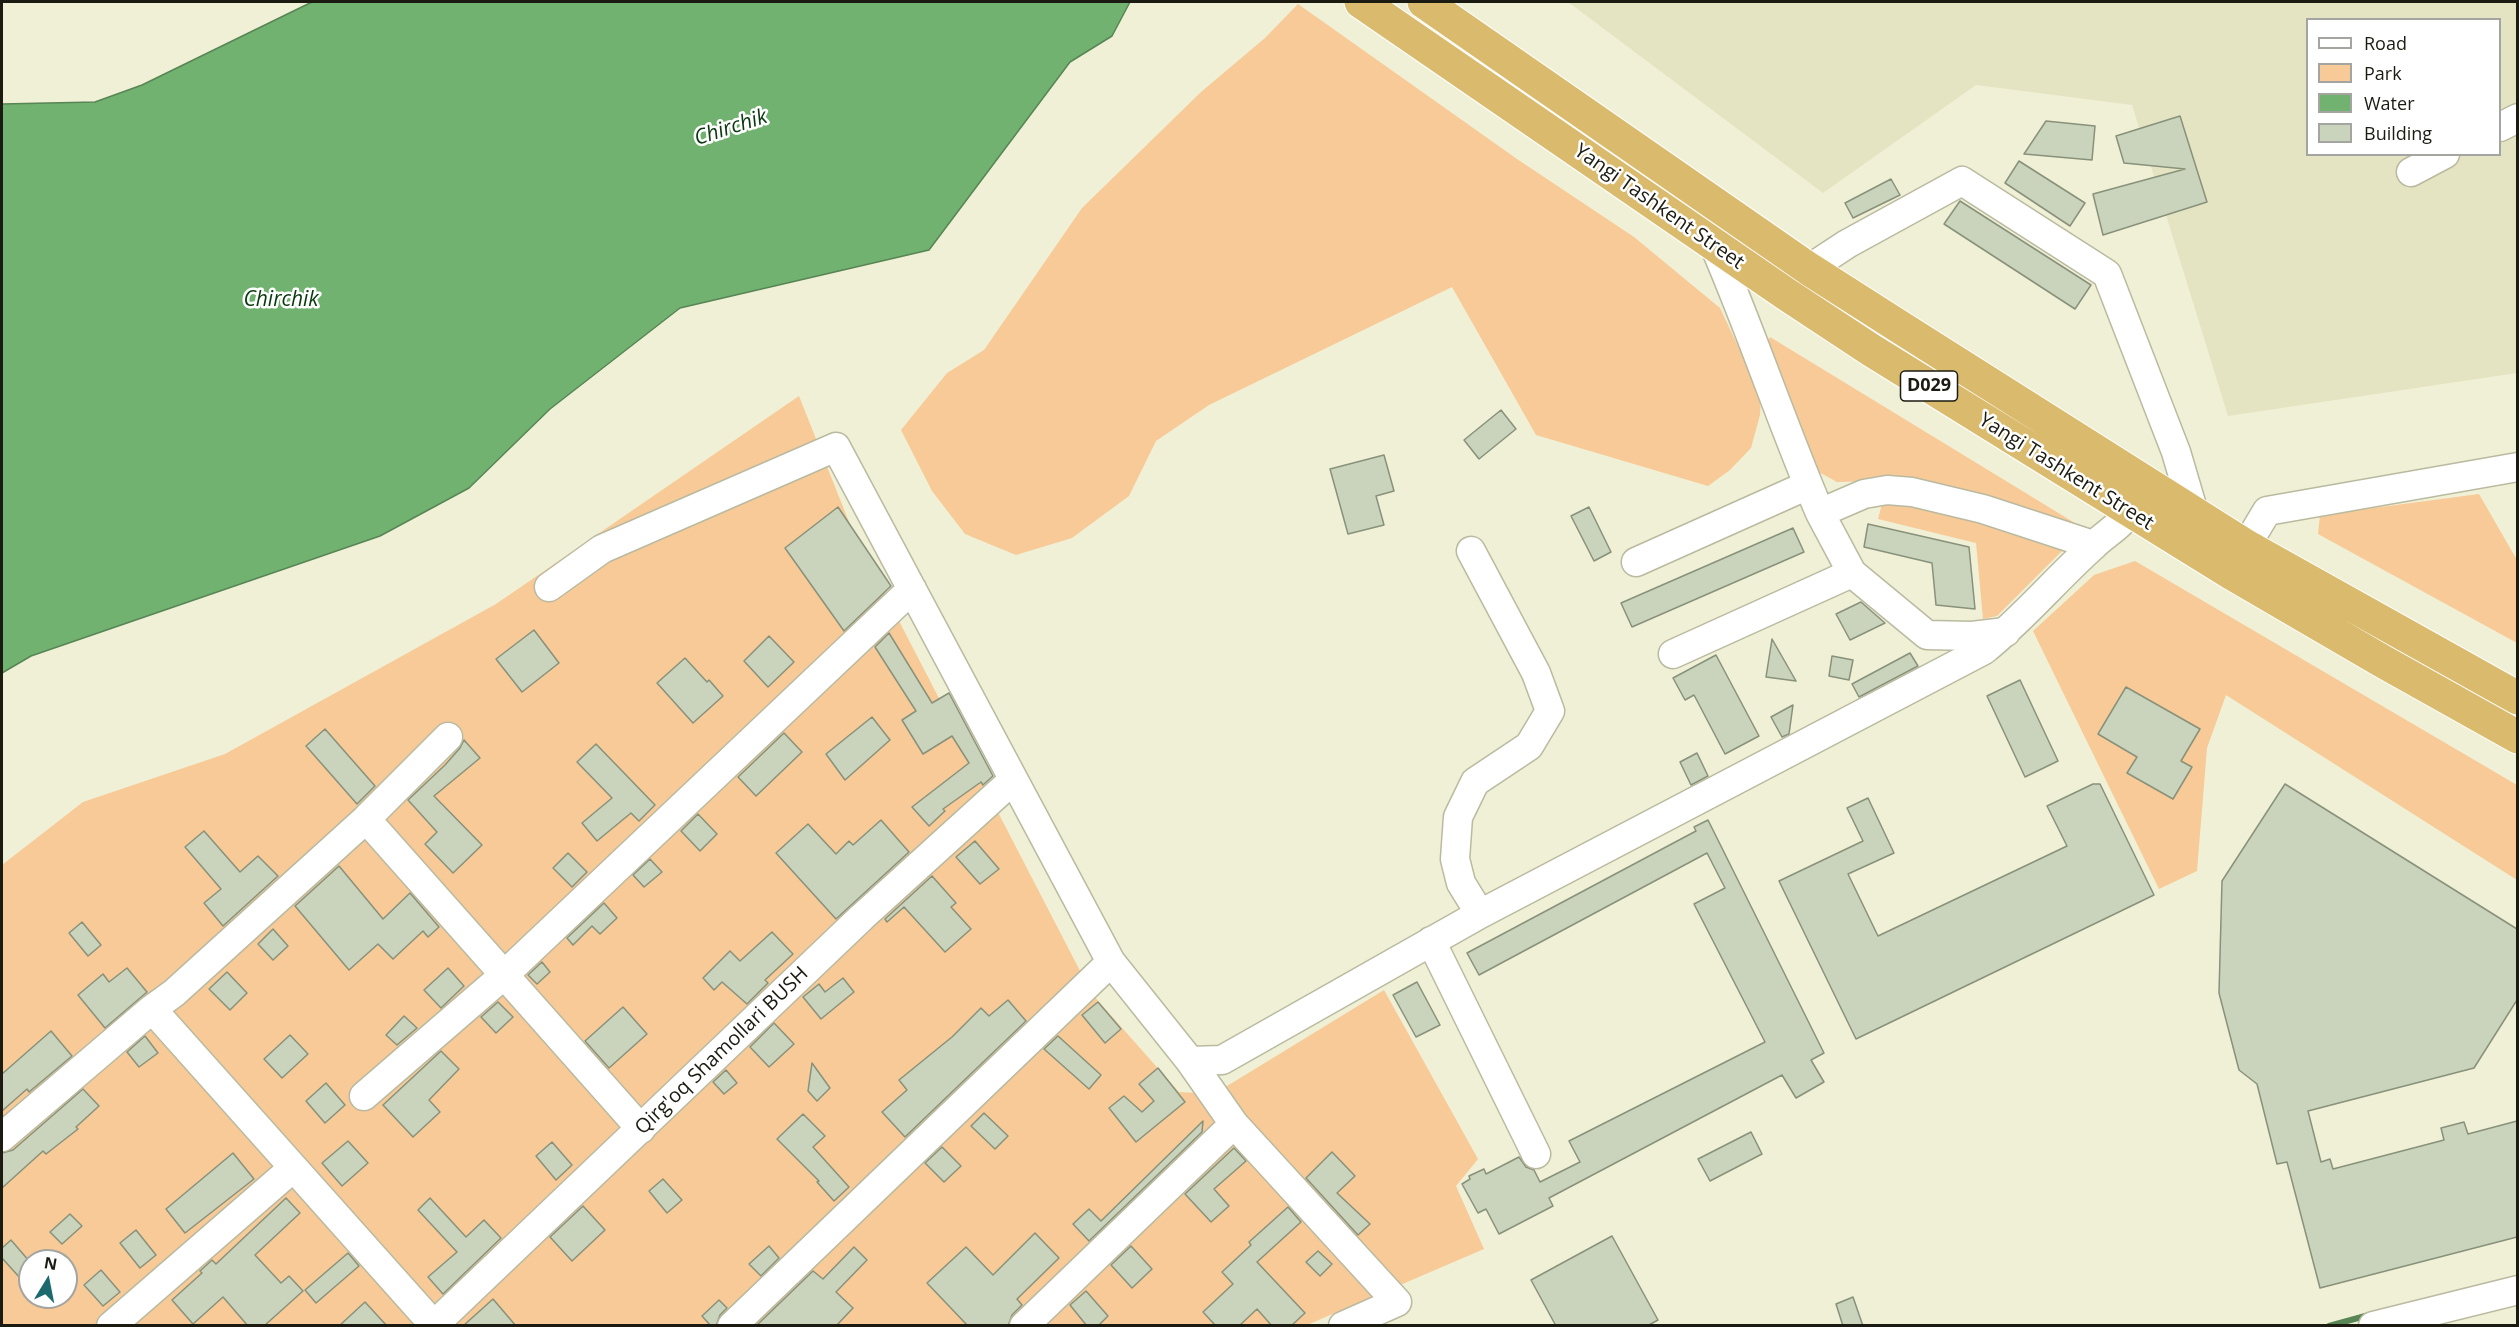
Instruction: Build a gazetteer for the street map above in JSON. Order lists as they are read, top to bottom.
{
  "streets": {
    "highway": ["Yangi Tashkent Street", "D029"],
    "street": ["Qirg'oq Shamollari BUSH"]
  },
  "water": ["Chirchik"],
  "legend": [
    "Road",
    "Park",
    "Water",
    "Building"
  ],
  "north": "top"
}
